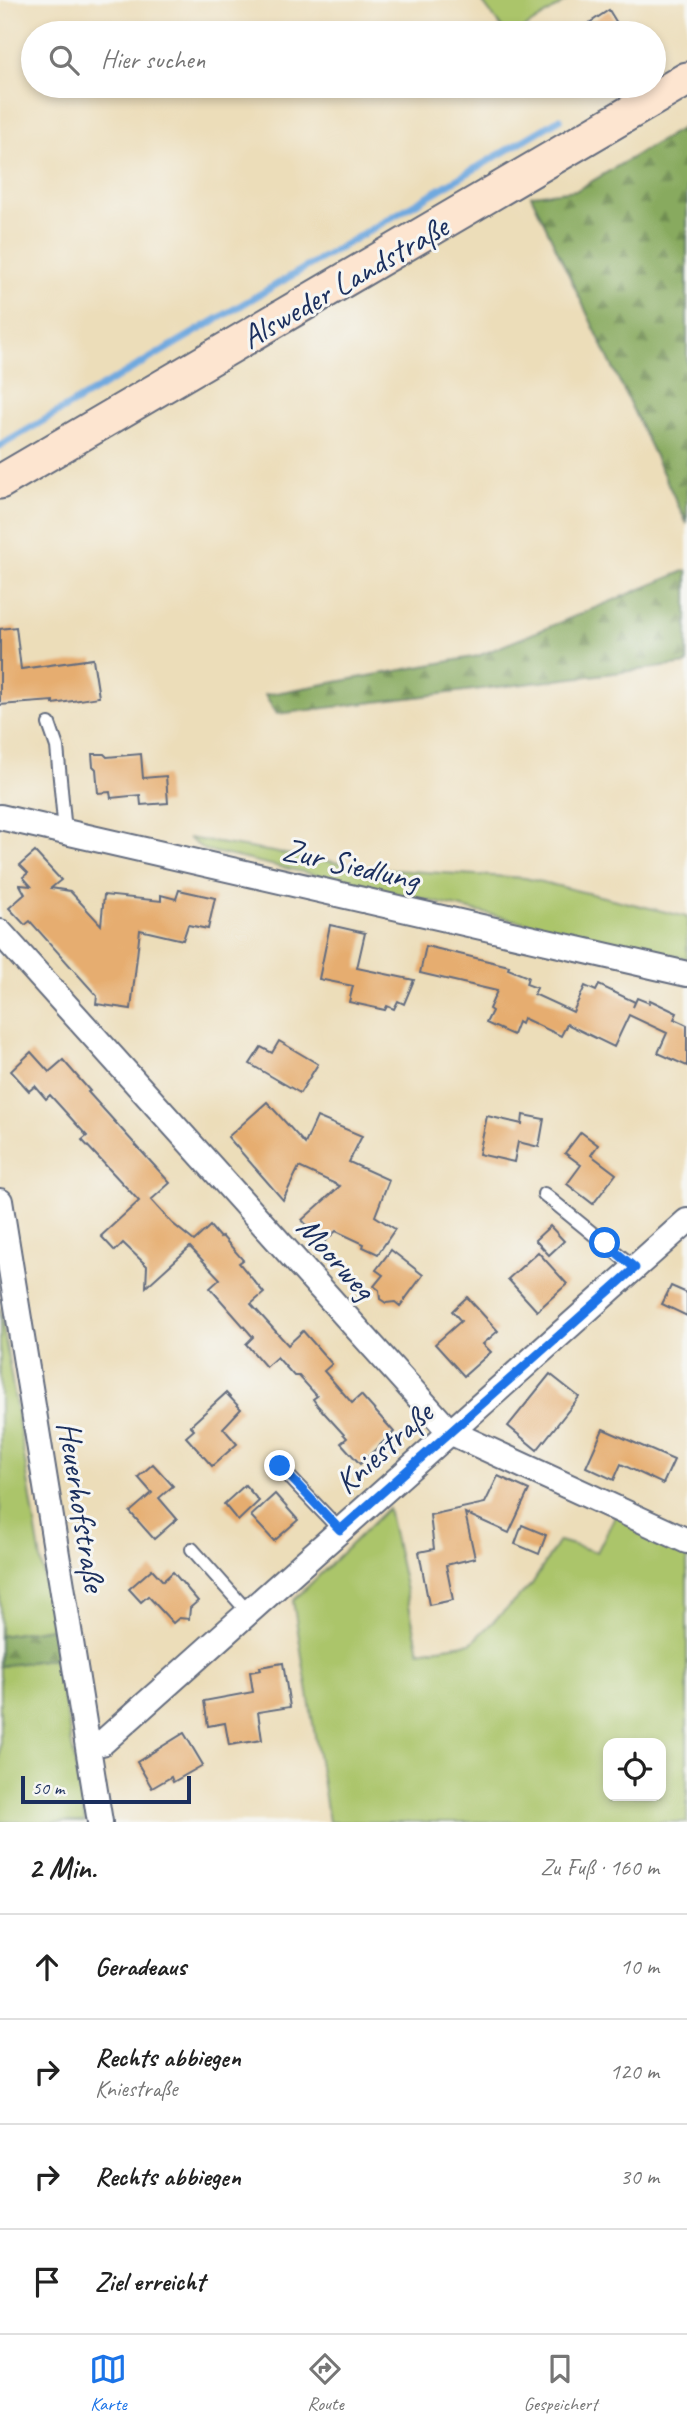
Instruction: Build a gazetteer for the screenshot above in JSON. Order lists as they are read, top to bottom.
{
  "streets": {
    "street": [
      "Alsweder Landstraße",
      "Zur Siedlung",
      "Moorweg",
      "Kniestraße",
      "Heuerhofstraße"
    ]
  },
  "crossings": [
    ["Moorweg", "Kniestraße"],
    ["Kniestraße", "Heuerhofstraße"]
  ],
  "scale_bar": "50 m",
  "page": {
    "search": "Hier suchen",
    "scale": "50 m",
    "heading": ["2 Min.", "Zu Fuß · 160 m"],
    "list": [
      ["Geradeaus", "10 m"],
      ["Rechts abbiegen", "Kniestraße", "120 m"],
      ["Rechts abbiegen", "30 m"],
      "Ziel erreicht"
    ],
    "nav": ["Karte", "Route", "Gespeichert"]
  }
}
